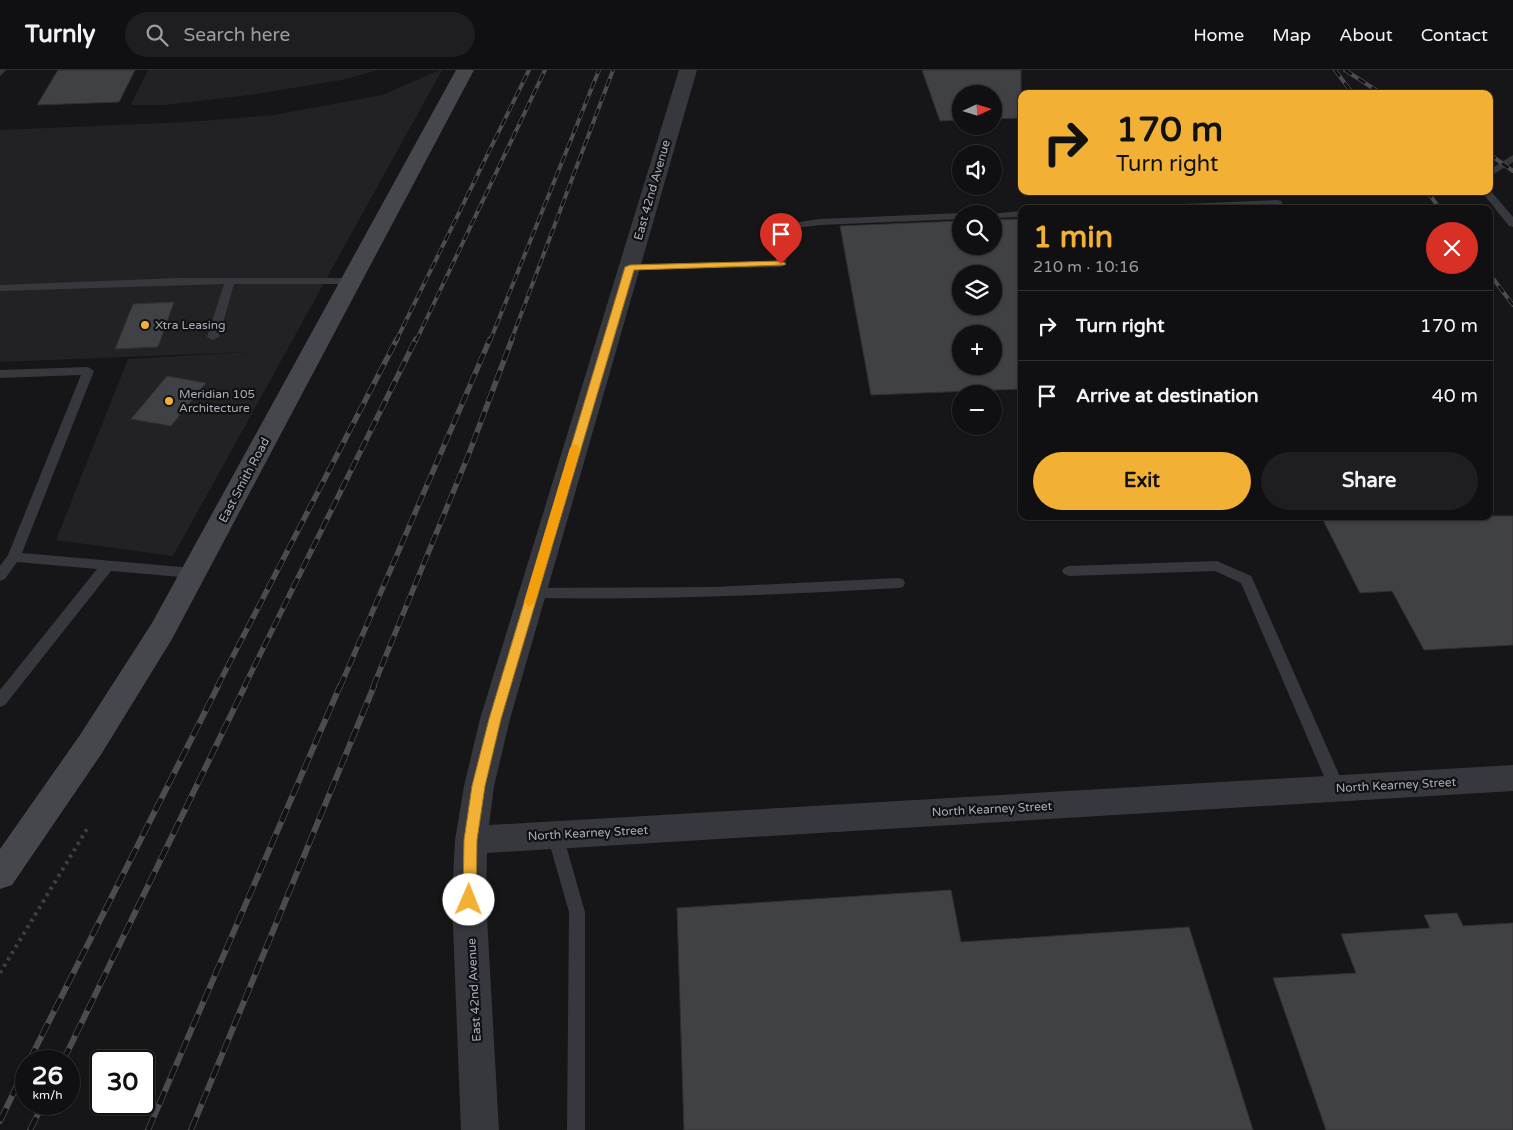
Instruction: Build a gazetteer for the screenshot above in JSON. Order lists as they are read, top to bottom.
{
  "streets": {
    "street": ["East 42nd Avenue", "East Smith Road", "North Kearney Street"]
  },
  "crossings": [
    ["East 42nd Avenue", "North Kearney Street"]
  ],
  "places": ["Xtra Leasing", "Meridian 105 Architecture"],
  "north": "right",
  "page": {
    "header": "Turnly",
    "search": "Search here",
    "nav": [
      "Home",
      "Map",
      "About",
      "Contact"
    ],
    "map_buttons": ["+", "−"],
    "turn": ["170 m", "Turn right"],
    "heading": ["1 min", "210 m · 10:16"],
    "list": [
      {
        "name": "Turn right",
        "value": "170 m"
      },
      {
        "name": "Arrive at destination",
        "value": "40 m"
      }
    ],
    "buttons": ["Exit", "Share"],
    "speed": "26 km/h",
    "limit": "30"
  }
}
